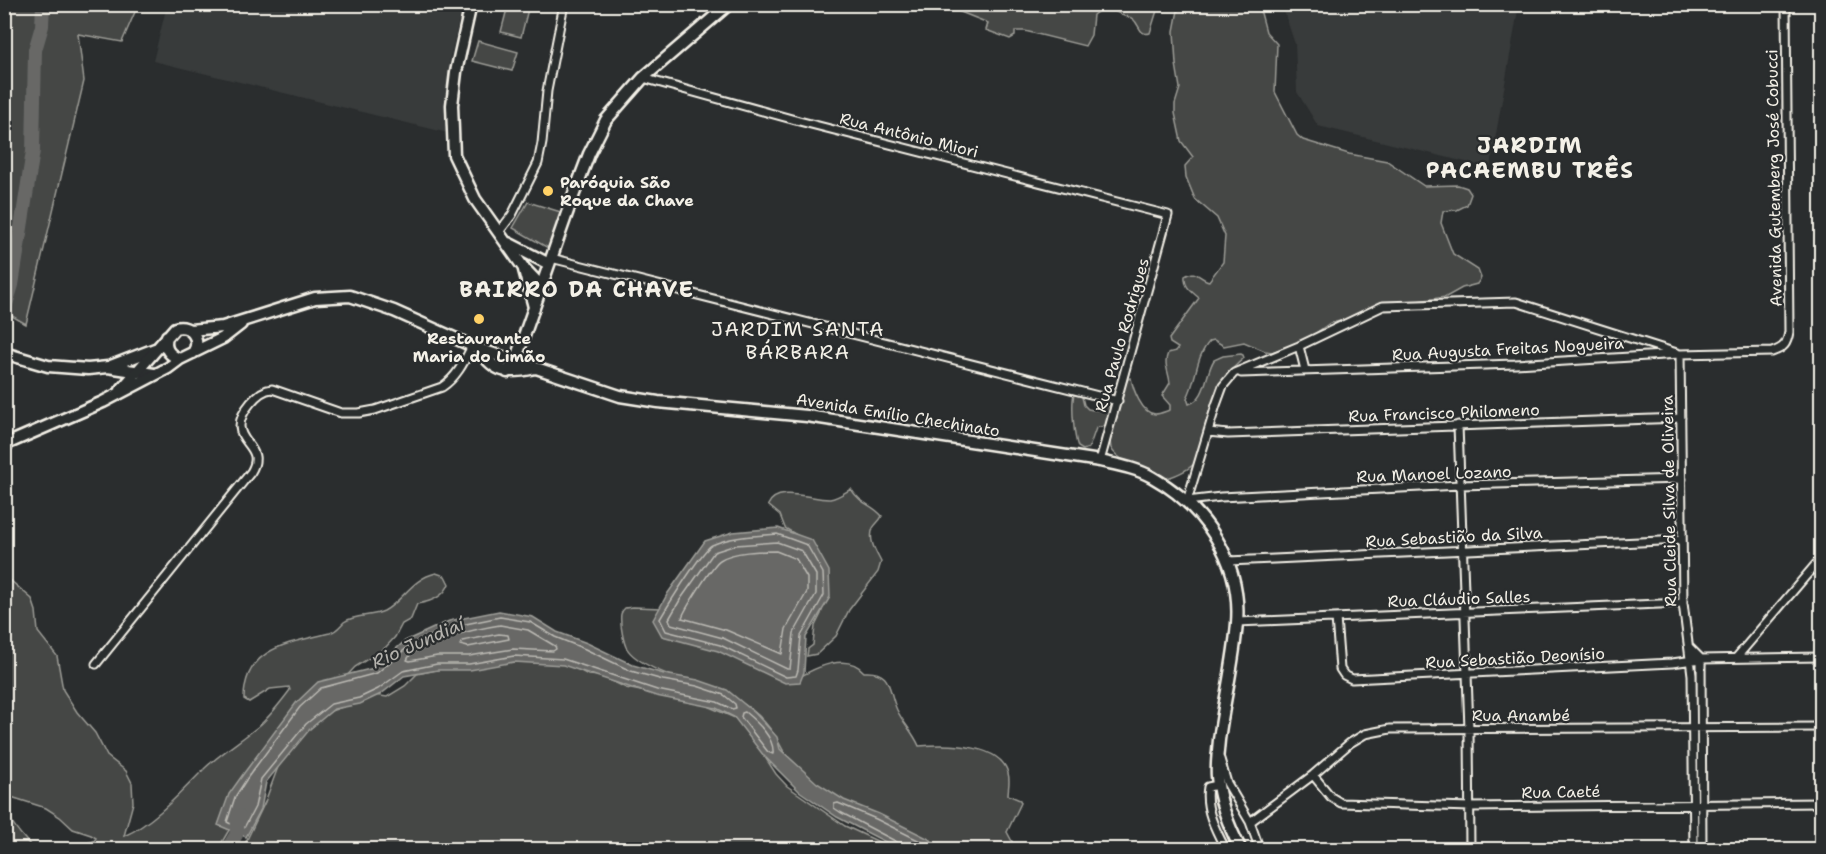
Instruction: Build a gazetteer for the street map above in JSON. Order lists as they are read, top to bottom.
{
  "streets": {
    "main road": ["Avenida Emílio Chechinato"],
    "street": [
      "Rua Antônio Miori",
      "Avenida Gutemberg José Cobucci",
      "Rua Paulo Rodrigues",
      "Rua Augusta Freitas Nogueira",
      "Rua Francisco Philomeno",
      "Rua Manoel Lozano",
      "Rua Cleide Silva de Oliveira",
      "Rua Sebastião da Silva",
      "Rua Cláudio Salles",
      "Rua Sebastião Deonísio",
      "Rua Anambé",
      "Rua Caeté"
    ]
  },
  "crossings": [
    ["Rua Antônio Miori", "Rua Paulo Rodrigues"],
    ["Avenida Gutemberg José Cobucci", "Rua Augusta Freitas Nogueira"],
    ["Rua Paulo Rodrigues", "Avenida Emílio Chechinato"],
    ["Rua Augusta Freitas Nogueira", "Rua Cleide Silva de Oliveira"],
    ["Rua Francisco Philomeno", "Rua Cleide Silva de Oliveira"],
    ["Avenida Emílio Chechinato", "Rua Manoel Lozano"],
    ["Avenida Emílio Chechinato", "Rua Sebastião da Silva"],
    ["Avenida Emílio Chechinato", "Rua Cláudio Salles"],
    ["Rua Manoel Lozano", "Rua Cleide Silva de Oliveira"],
    ["Rua Cleide Silva de Oliveira", "Rua Sebastião da Silva"],
    ["Rua Cleide Silva de Oliveira", "Rua Cláudio Salles"],
    ["Rua Cleide Silva de Oliveira", "Rua Sebastião Deonísio"],
    ["Rua Cleide Silva de Oliveira", "Rua Anambé"],
    ["Rua Cleide Silva de Oliveira", "Rua Caeté"],
    ["Rua Cláudio Salles", "Rua Sebastião Deonísio"],
    ["Rua Anambé", "Rua Caeté"]
  ],
  "districts": ["JARDIM PACAEMBU TRÊS", "BAIRRO DA CHAVE", "JARDIM SANTA BÁRBARA"],
  "water": ["Rio Jundiaí"],
  "places": ["Paróquia São Roque da Chave", "Restaurante Maria do Limão"]
}
